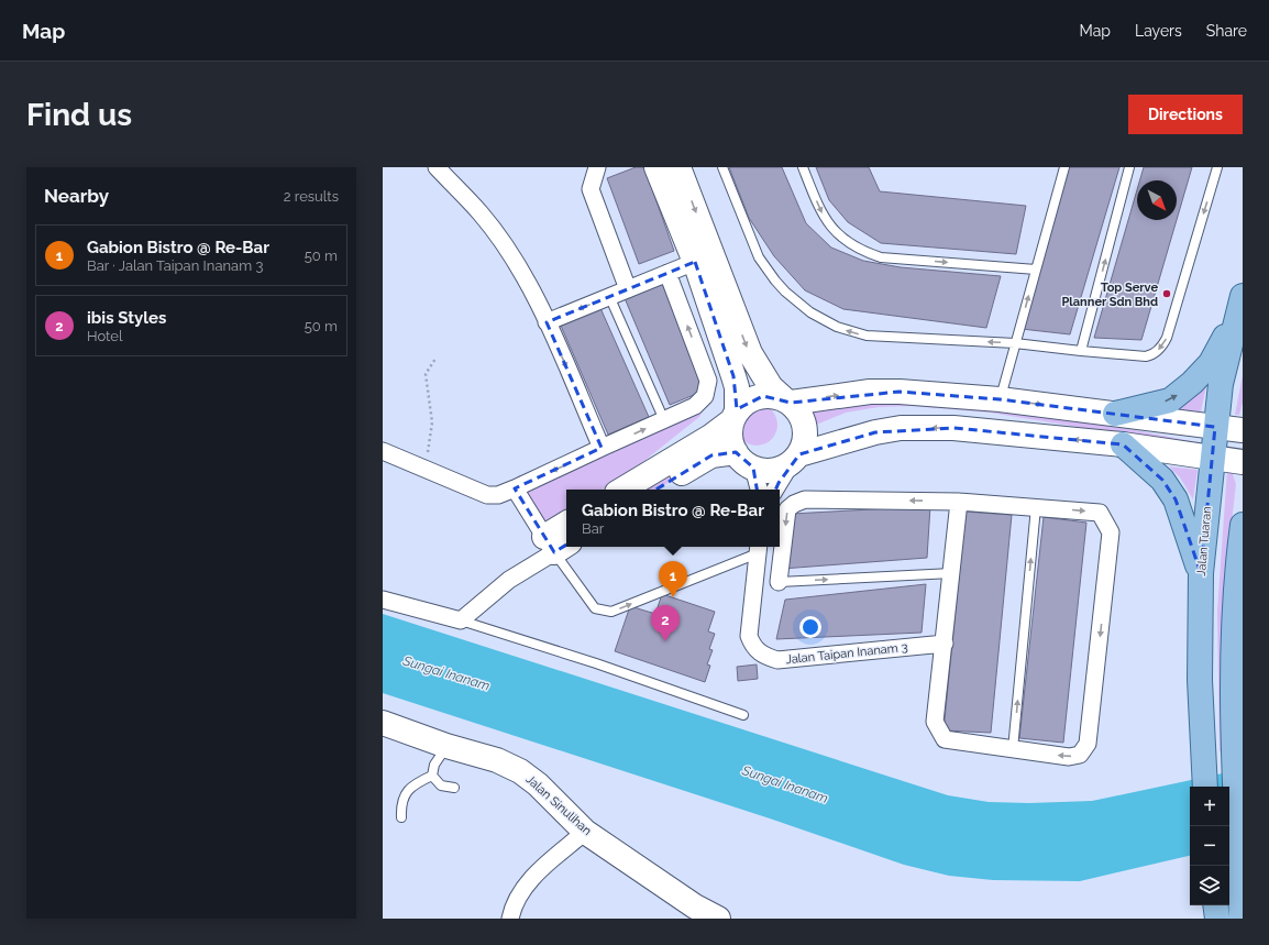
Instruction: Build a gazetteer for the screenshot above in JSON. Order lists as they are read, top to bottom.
{
  "streets": {
    "main road": ["Jalan Tuaran"],
    "street": ["Jalan Taipan Inanam 3", "Jalan Sinulihan"]
  },
  "water": ["Sungai Inanam"],
  "places": ["Top Serve Planner Sdn Bhd"],
  "north": "bottom right",
  "page": {
    "header": "Map",
    "nav": ["Map", "Layers", "Share"],
    "buttons": "Directions",
    "title": "Find us",
    "heading": ["Nearby", "2 results"],
    "list": [
      {
        "mark": "1",
        "name": "Gabion Bistro @ Re-Bar",
        "note": "Bar · Jalan Taipan Inanam 3",
        "value": "50 m"
      },
      {
        "mark": "2",
        "name": "ibis Styles",
        "note": "Hotel",
        "value": "50 m"
      }
    ],
    "popup": ["Gabion Bistro @ Re-Bar", "Bar"],
    "pins": ["1", "2"],
    "map_buttons": ["+", "−"]
  }
}
